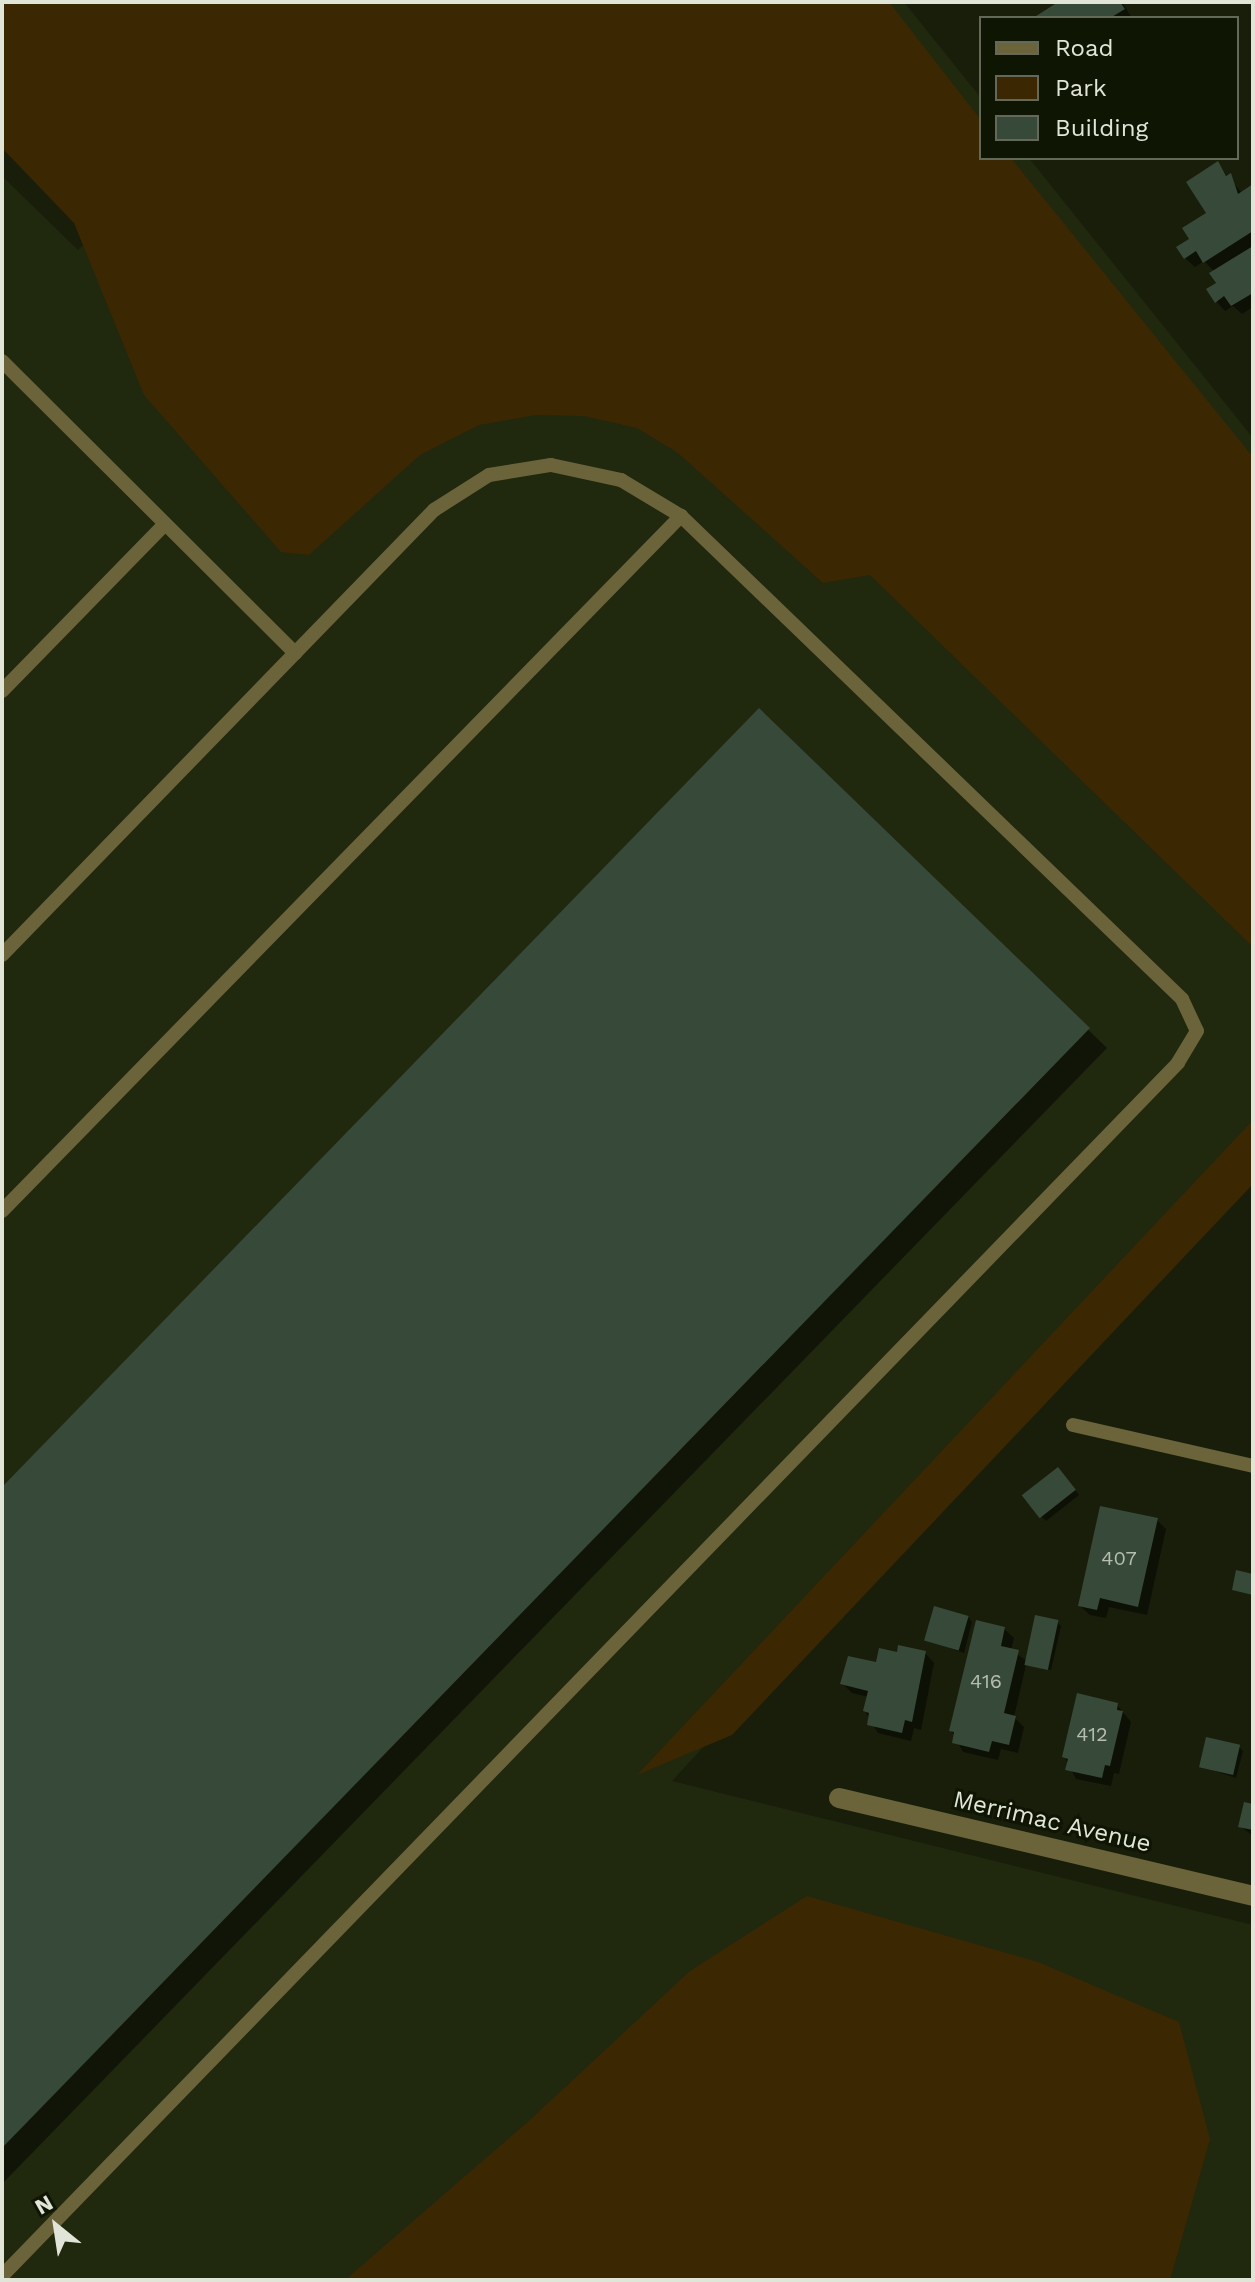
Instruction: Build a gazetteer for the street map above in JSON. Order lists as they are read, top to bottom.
{
  "streets": {
    "street": ["Merrimac Avenue"]
  },
  "house_numbers": ["407", "416", "412"],
  "legend": ["Road", "Park", "Building"],
  "north": "top left"
}
